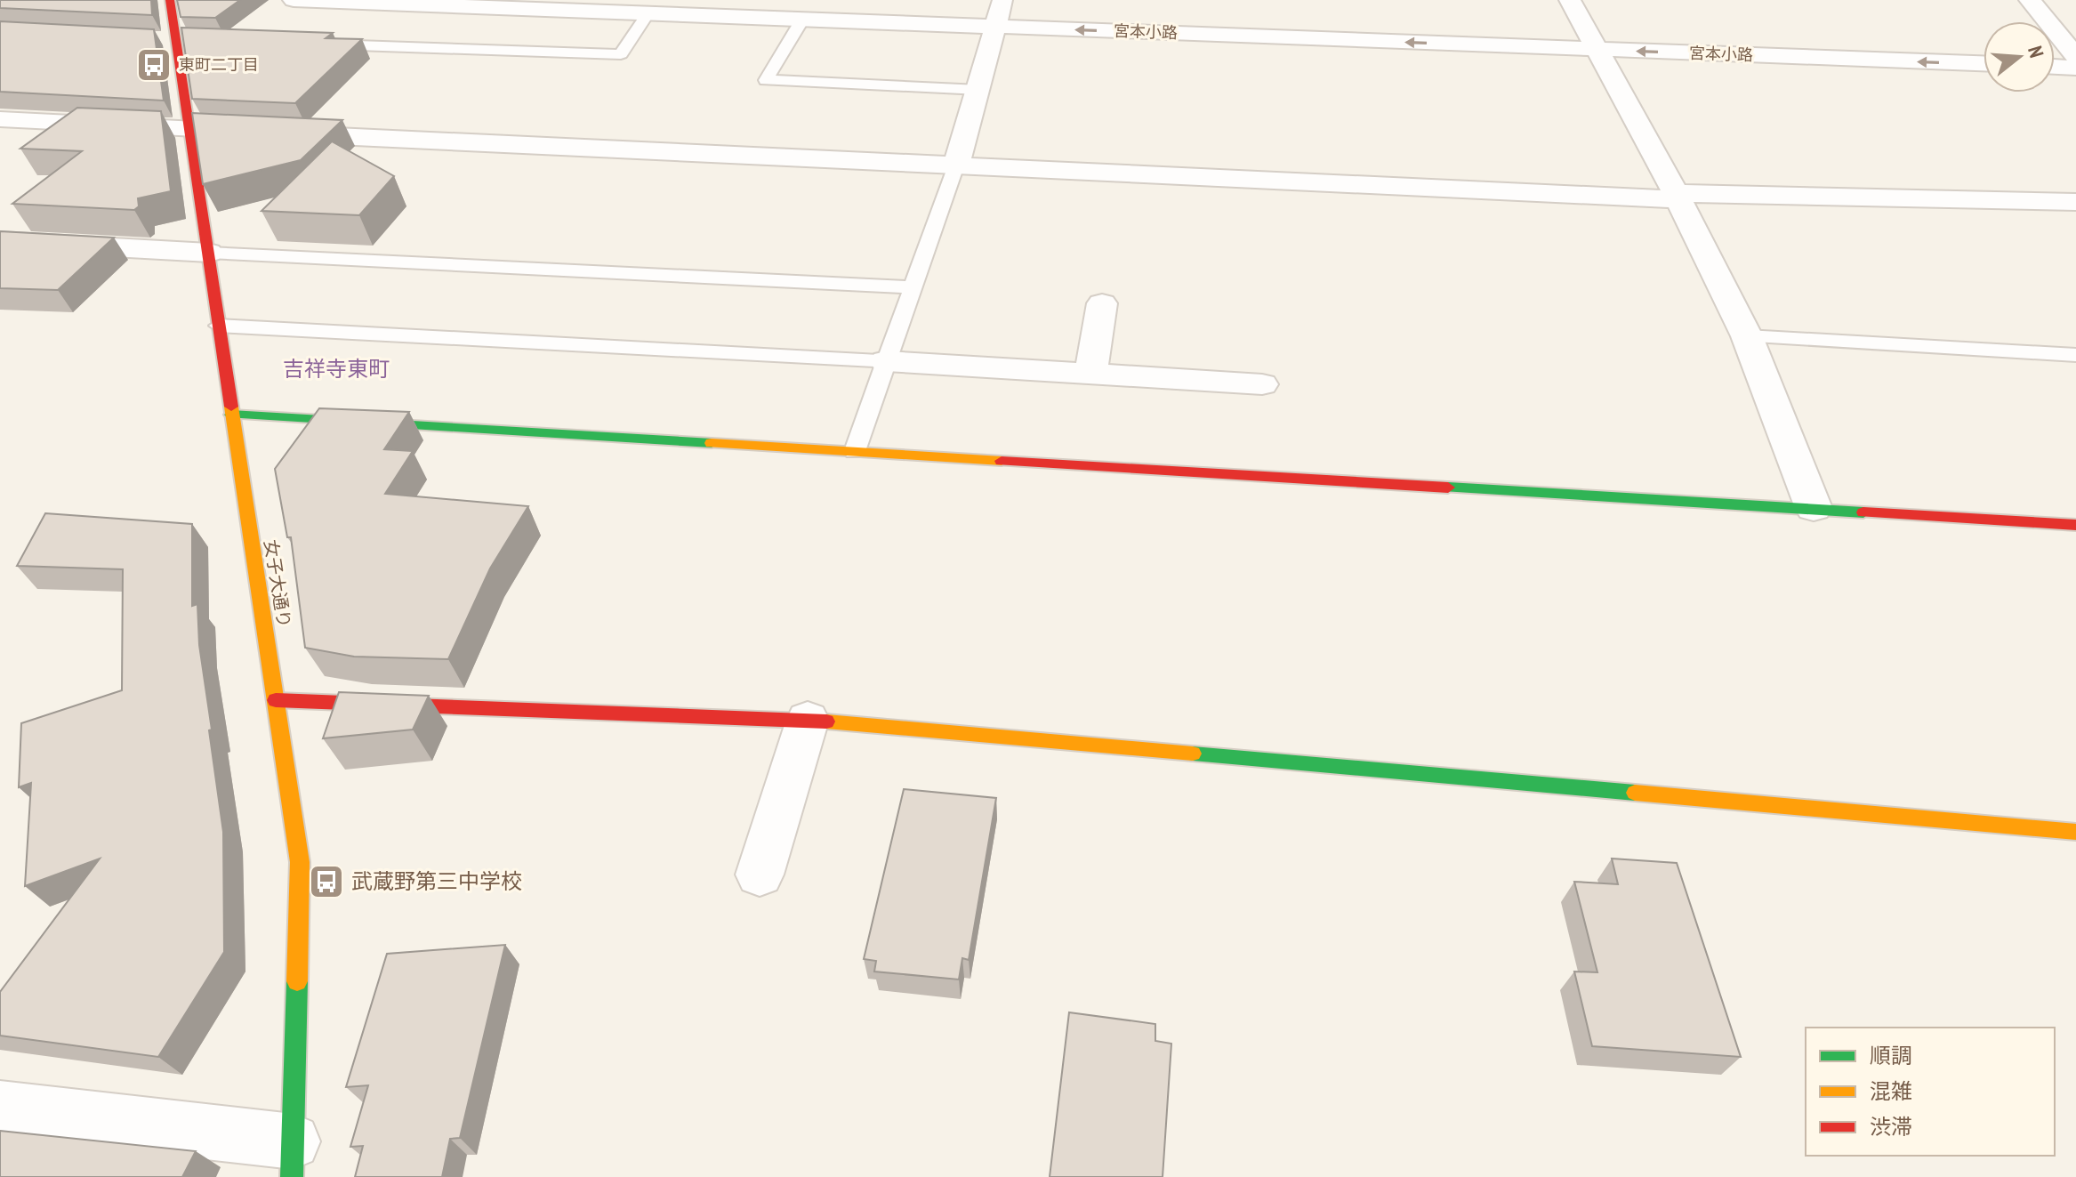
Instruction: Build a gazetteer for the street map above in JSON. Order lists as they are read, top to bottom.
{
  "streets": {
    "street": ["宮本小路", "女子大通り"]
  },
  "districts": ["吉祥寺東町"],
  "places": {
    "bus stop": ["東町二丁目", "武蔵野第三中学校"]
  },
  "legend": ["順調", "混雑", "渋滞"],
  "north": "right"
}
